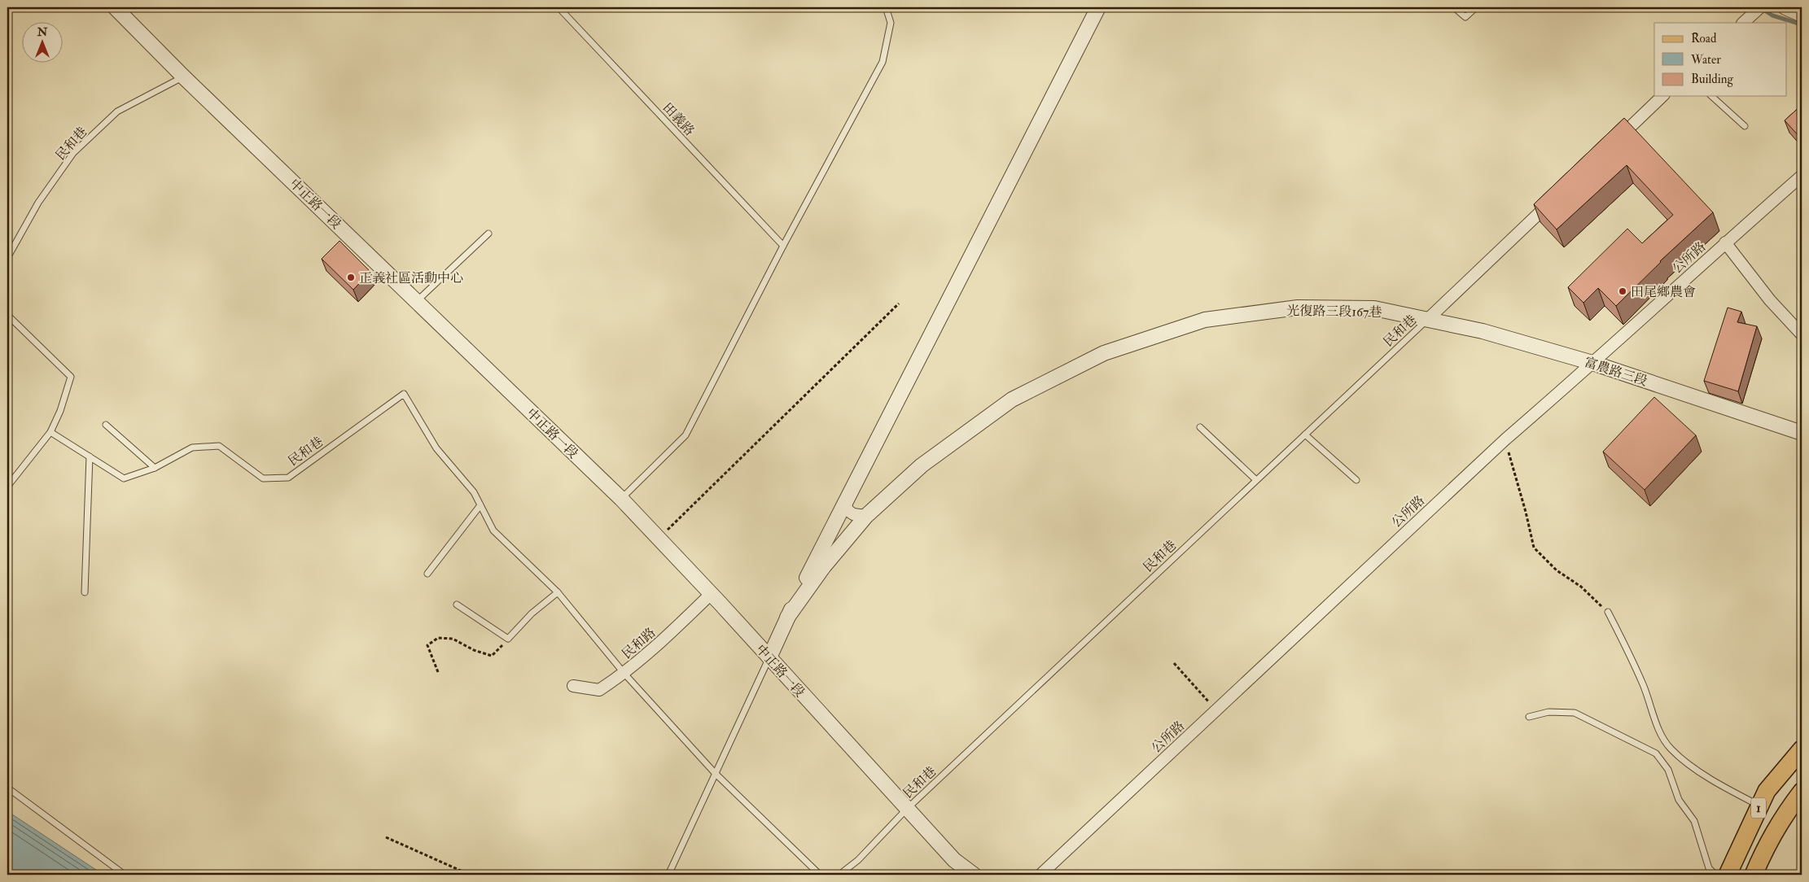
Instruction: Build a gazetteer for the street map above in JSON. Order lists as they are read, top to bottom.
{
  "streets": {
    "main road": ["1"],
    "street": [
      "中正路一段",
      "公所路",
      "光復路三段167巷",
      "富農路三段",
      "民和路"
    ],
    "lane": ["田義路", "民和巷"]
  },
  "crossings": [
    ["民和巷", "中正路一段"],
    ["民和巷", "光復路三段167巷"],
    ["民和巷", "富農路三段"],
    ["民和巷", "民和路"],
    ["中正路一段", "民和路"],
    ["公所路", "富農路三段"],
    ["光復路三段167巷", "富農路三段"]
  ],
  "places": ["正義社區活動中心", "田尾鄉農會"],
  "legend": ["Road", "Water", "Building"],
  "north": "top"
}
